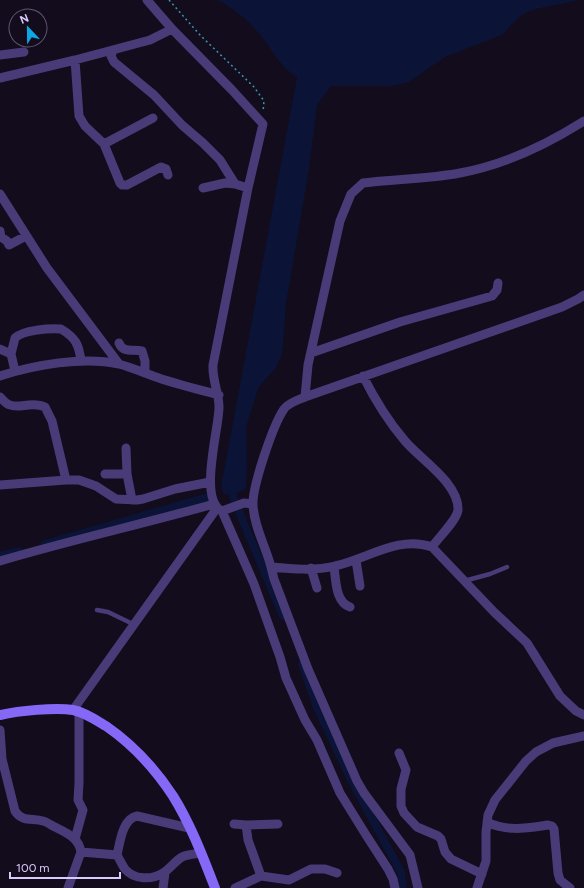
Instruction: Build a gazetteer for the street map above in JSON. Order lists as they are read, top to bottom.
{
  "scale_bar": "100 m",
  "north": "top"
}
